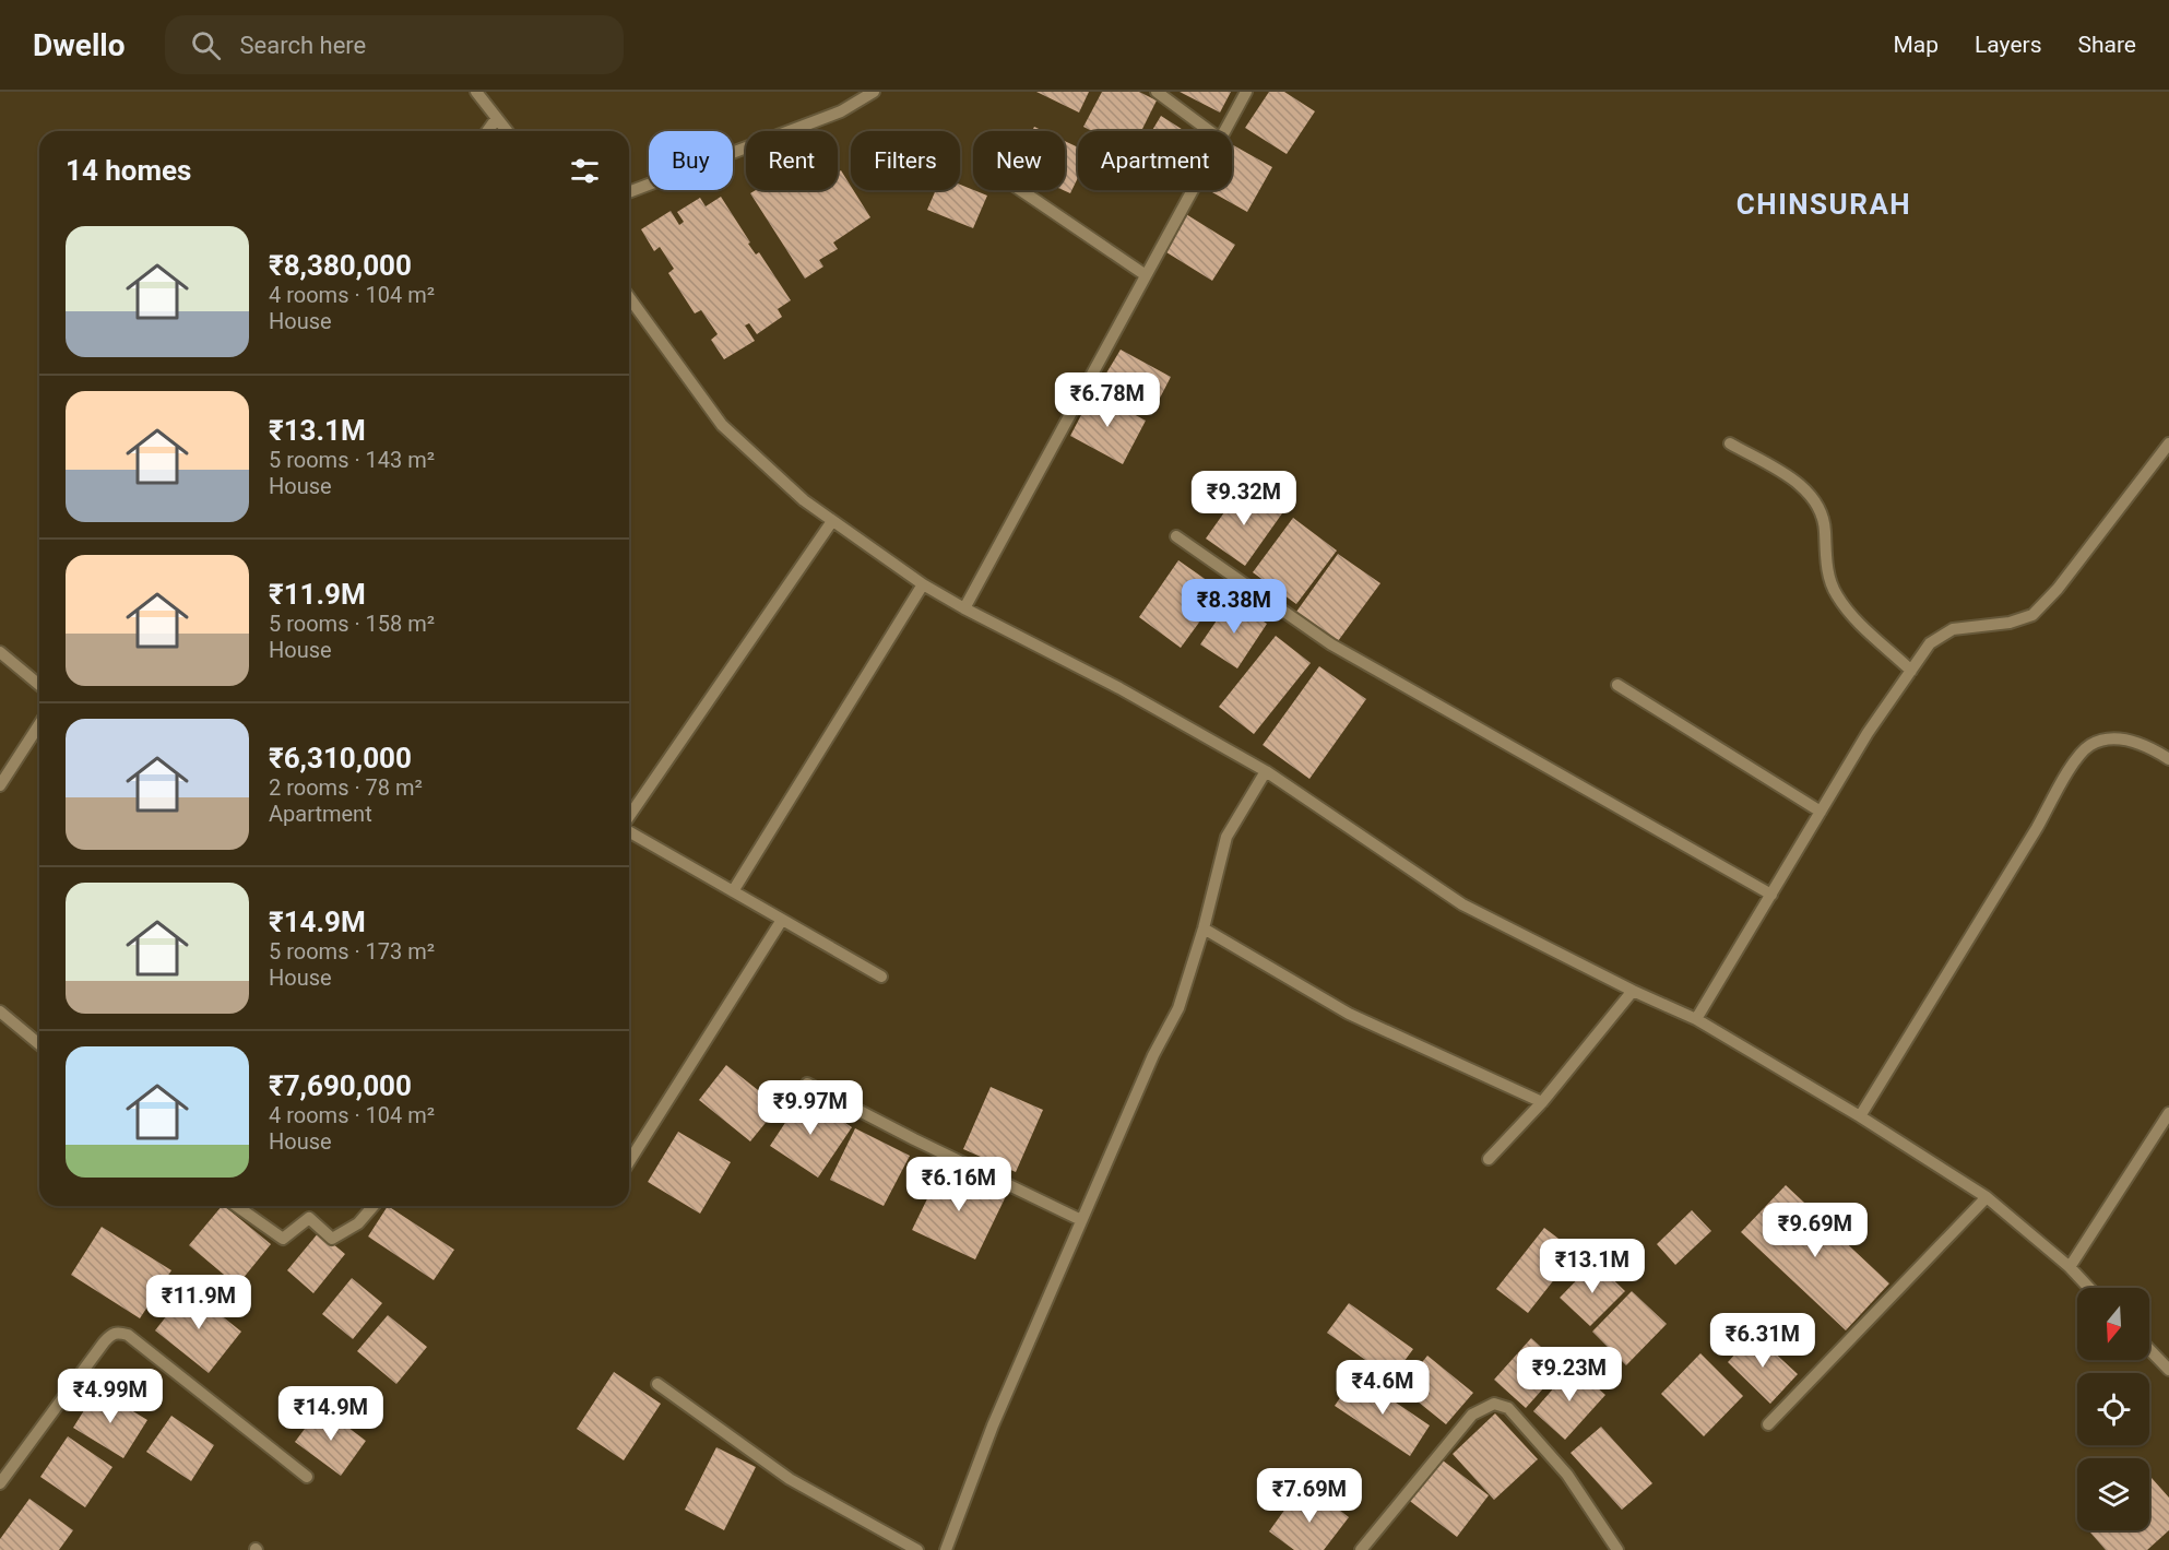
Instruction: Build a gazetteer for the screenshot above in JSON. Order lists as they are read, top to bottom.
{
  "districts": ["CHINSURAH"],
  "north": "bottom",
  "page": {
    "header": "Dwello",
    "search": "Search here",
    "nav": ["Map", "Layers", "Share"],
    "chip": [
      "Buy",
      "Rent",
      "Filters",
      "New",
      "Apartment"
    ],
    "heading": "14 homes",
    "list": [
      {
        "name": "₹8,380,000",
        "note": "4 rooms · 104 m² · House"
      },
      {
        "name": "₹13.1M",
        "note": "5 rooms · 143 m² · House"
      },
      {
        "name": "₹11.9M",
        "note": "5 rooms · 158 m² · House"
      },
      {
        "name": "₹6,310,000",
        "note": "2 rooms · 78 m² · Apartment"
      },
      {
        "name": "₹14.9M",
        "note": "5 rooms · 173 m² · House"
      },
      {
        "name": "₹7,690,000",
        "note": "4 rooms · 104 m² · House"
      }
    ],
    "price": [
      "₹6.78M",
      "₹9.32M",
      "₹8.38M",
      "₹9.97M",
      "₹6.16M",
      "₹9.69M",
      "₹13.1M",
      "₹11.9M",
      "₹6.31M",
      "₹9.23M",
      "₹4.6M",
      "₹4.99M",
      "₹14.9M",
      "₹7.69M"
    ]
  }
}
